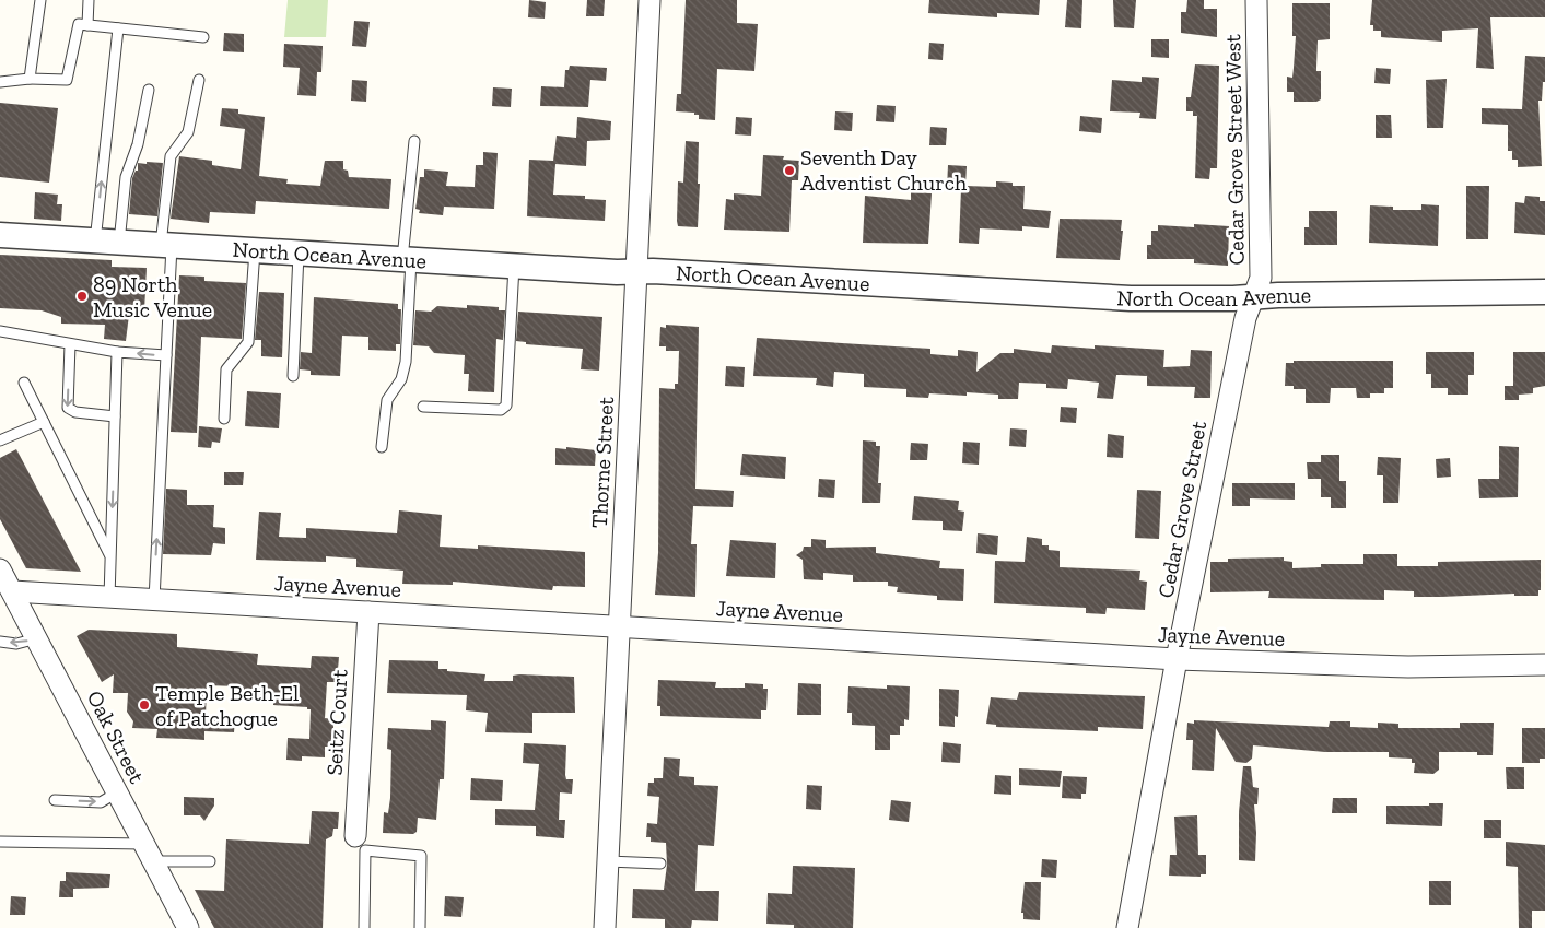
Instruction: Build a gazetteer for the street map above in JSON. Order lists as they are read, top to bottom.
{
  "streets": {
    "street": [
      "Cedar Grove Street West",
      "North Ocean Avenue",
      "Thorne Street",
      "Cedar Grove Street",
      "Jayne Avenue",
      "Seitz Court",
      "Oak Street"
    ]
  },
  "crossings": [
    ["Cedar Grove Street West", "North Ocean Avenue"],
    ["Cedar Grove Street West", "Cedar Grove Street"],
    ["North Ocean Avenue", "Thorne Street"],
    ["North Ocean Avenue", "Cedar Grove Street"],
    ["Thorne Street", "Jayne Avenue"],
    ["Cedar Grove Street", "Jayne Avenue"],
    ["Jayne Avenue", "Seitz Court"],
    ["Jayne Avenue", "Oak Street"]
  ],
  "places": ["Seventh Day Adventist Church", "89 North Music Venue", "Temple Beth-El of Patchogue"]
}
